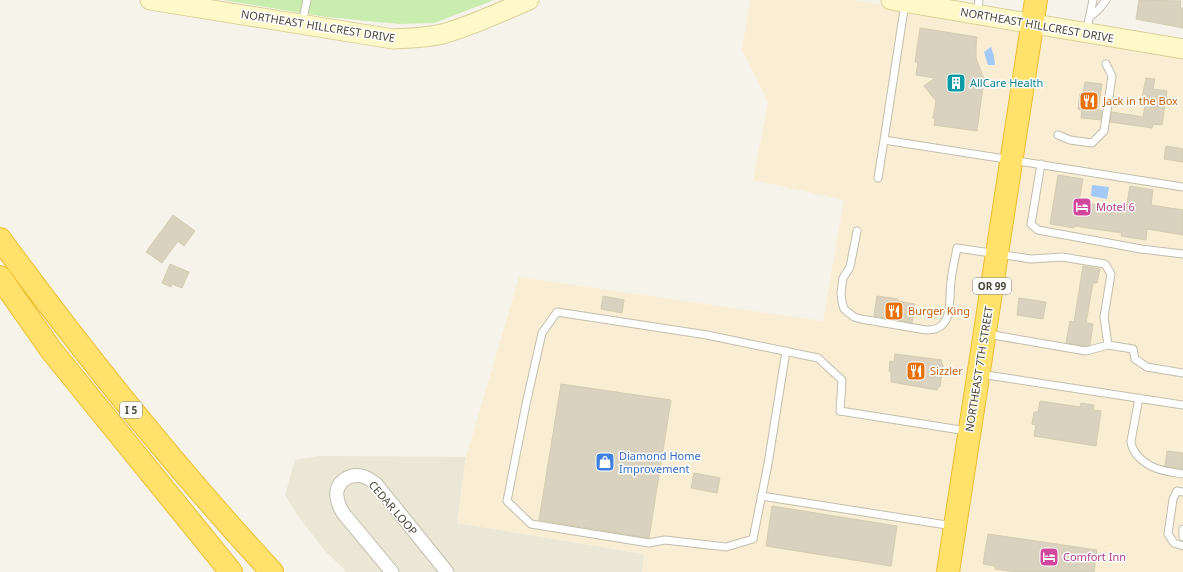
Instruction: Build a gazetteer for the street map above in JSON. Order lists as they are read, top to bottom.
{
  "streets": {
    "highway": ["OR 99", "NORTHEAST 7TH STREET", "I 5"],
    "street": ["NORTHEAST HILLCREST DRIVE", "CEDAR LOOP"]
  },
  "crossings": [
    ["NORTHEAST HILLCREST DRIVE", "NORTHEAST 7TH STREET"]
  ],
  "places": {
    "building": ["AllCare Health"],
    "restaurant": ["Jack in the Box", "Burger King", "Sizzler"],
    "hotel": ["Motel 6", "Comfort Inn"],
    "shop": ["Diamond Home Improvement"]
  }
}
